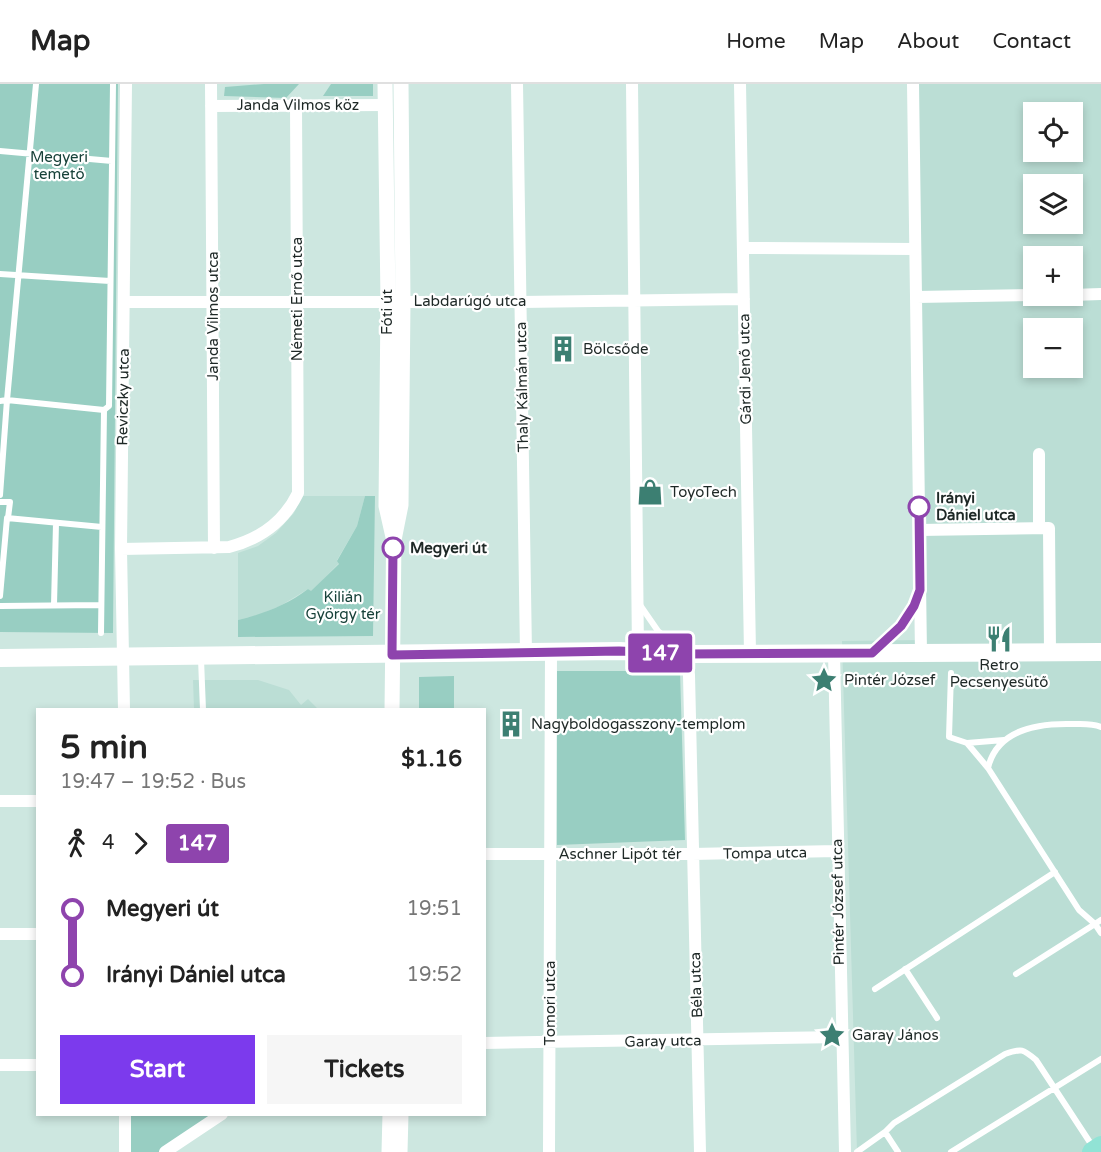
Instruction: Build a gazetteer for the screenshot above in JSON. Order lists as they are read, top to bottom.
{
  "streets": {
    "street": [
      "Janda Vilmos köz",
      "Németi Ernő utca",
      "Labdarúgó utca",
      "Fóti út",
      "Janda Vilmos utca",
      "Gárdi Jenő utca",
      "Thaly Kálmán utca",
      "Reviczky utca",
      "Tompa utca",
      "Aschner Lipót tér",
      "Pintér József utca",
      "Béla utca",
      "Tomori utca",
      "Garay utca"
    ]
  },
  "crossings": [
    ["Janda Vilmos köz", "Németi Ernő utca"],
    ["Janda Vilmos köz", "Fóti út"],
    ["Janda Vilmos köz", "Janda Vilmos utca"],
    ["Németi Ernő utca", "Labdarúgó utca"],
    ["Németi Ernő utca", "Janda Vilmos utca"],
    ["Labdarúgó utca", "Fóti út"],
    ["Labdarúgó utca", "Janda Vilmos utca"],
    ["Labdarúgó utca", "Gárdi Jenő utca"],
    ["Labdarúgó utca", "Thaly Kálmán utca"],
    ["Labdarúgó utca", "Reviczky utca"],
    ["Tompa utca", "Aschner Lipót tér"],
    ["Tompa utca", "Pintér József utca"],
    ["Tompa utca", "Béla utca"],
    ["Aschner Lipót tér", "Béla utca"],
    ["Aschner Lipót tér", "Tomori utca"],
    ["Pintér József utca", "Garay utca"],
    ["Béla utca", "Garay utca"],
    ["Tomori utca", "Garay utca"]
  ],
  "parks": ["Megyeri temető", "Kilián György tér"],
  "places": {
    "building": ["Bölcsőde", "Nagyboldogasszony-templom"],
    "shop": ["ToyoTech"],
    "other": ["Irányi Dániel utca", "Megyeri út"],
    "restaurant": ["Retro Pecsenyesütő"],
    "place": ["Pintér József", "Garay János"]
  },
  "lines": ["bus line 147"],
  "page": {
    "header": "Map",
    "nav": [
      "Home",
      "Map",
      "About",
      "Contact"
    ],
    "on_map": "147",
    "map_buttons": ["+", "−"],
    "heading": ["5 min", "19:47 – 19:52 · Bus", "$1.16"],
    "legs": ["4", "147"],
    "list": [
      {
        "name": "Megyeri út",
        "value": "19:51"
      },
      {
        "name": "Irányi Dániel utca",
        "value": "19:52"
      }
    ],
    "buttons": ["Start", "Tickets"]
  }
}
